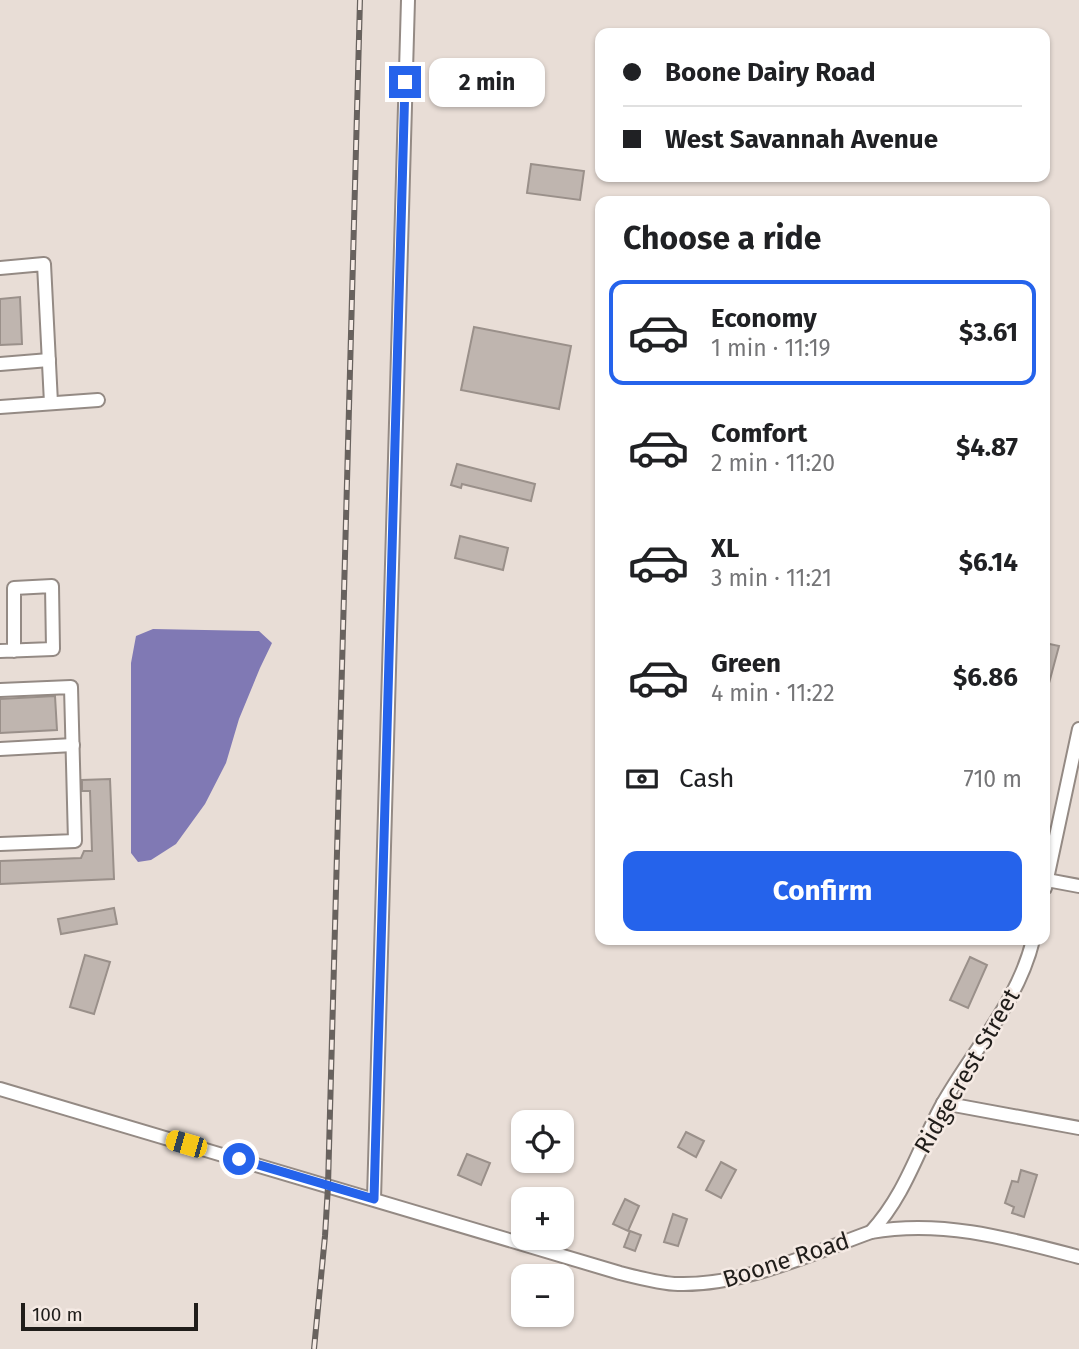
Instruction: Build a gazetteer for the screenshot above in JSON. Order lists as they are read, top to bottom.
{
  "streets": {
    "street": ["Ridgecrest Street", "Boone Road"]
  },
  "crossings": [
    ["Ridgecrest Street", "Boone Road"]
  ],
  "scale_bar": "100 m",
  "page": {
    "banner": ["Boone Dairy Road", "West Savannah Avenue"],
    "bubble": "2 min",
    "heading": "Choose a ride",
    "list": [
      {
        "name": "Economy",
        "note": "1 min · 11:19",
        "value": "$3.61"
      },
      {
        "name": "Comfort",
        "note": "2 min · 11:20",
        "value": "$4.87"
      },
      {
        "name": "XL",
        "note": "3 min · 11:21",
        "value": "$6.14"
      },
      {
        "name": "Green",
        "note": "4 min · 11:22",
        "value": "$6.86"
      }
    ],
    "pay": ["Cash", "710 m"],
    "buttons": "Confirm",
    "map_buttons": ["+", "−"],
    "scale": "100 m"
  }
}
